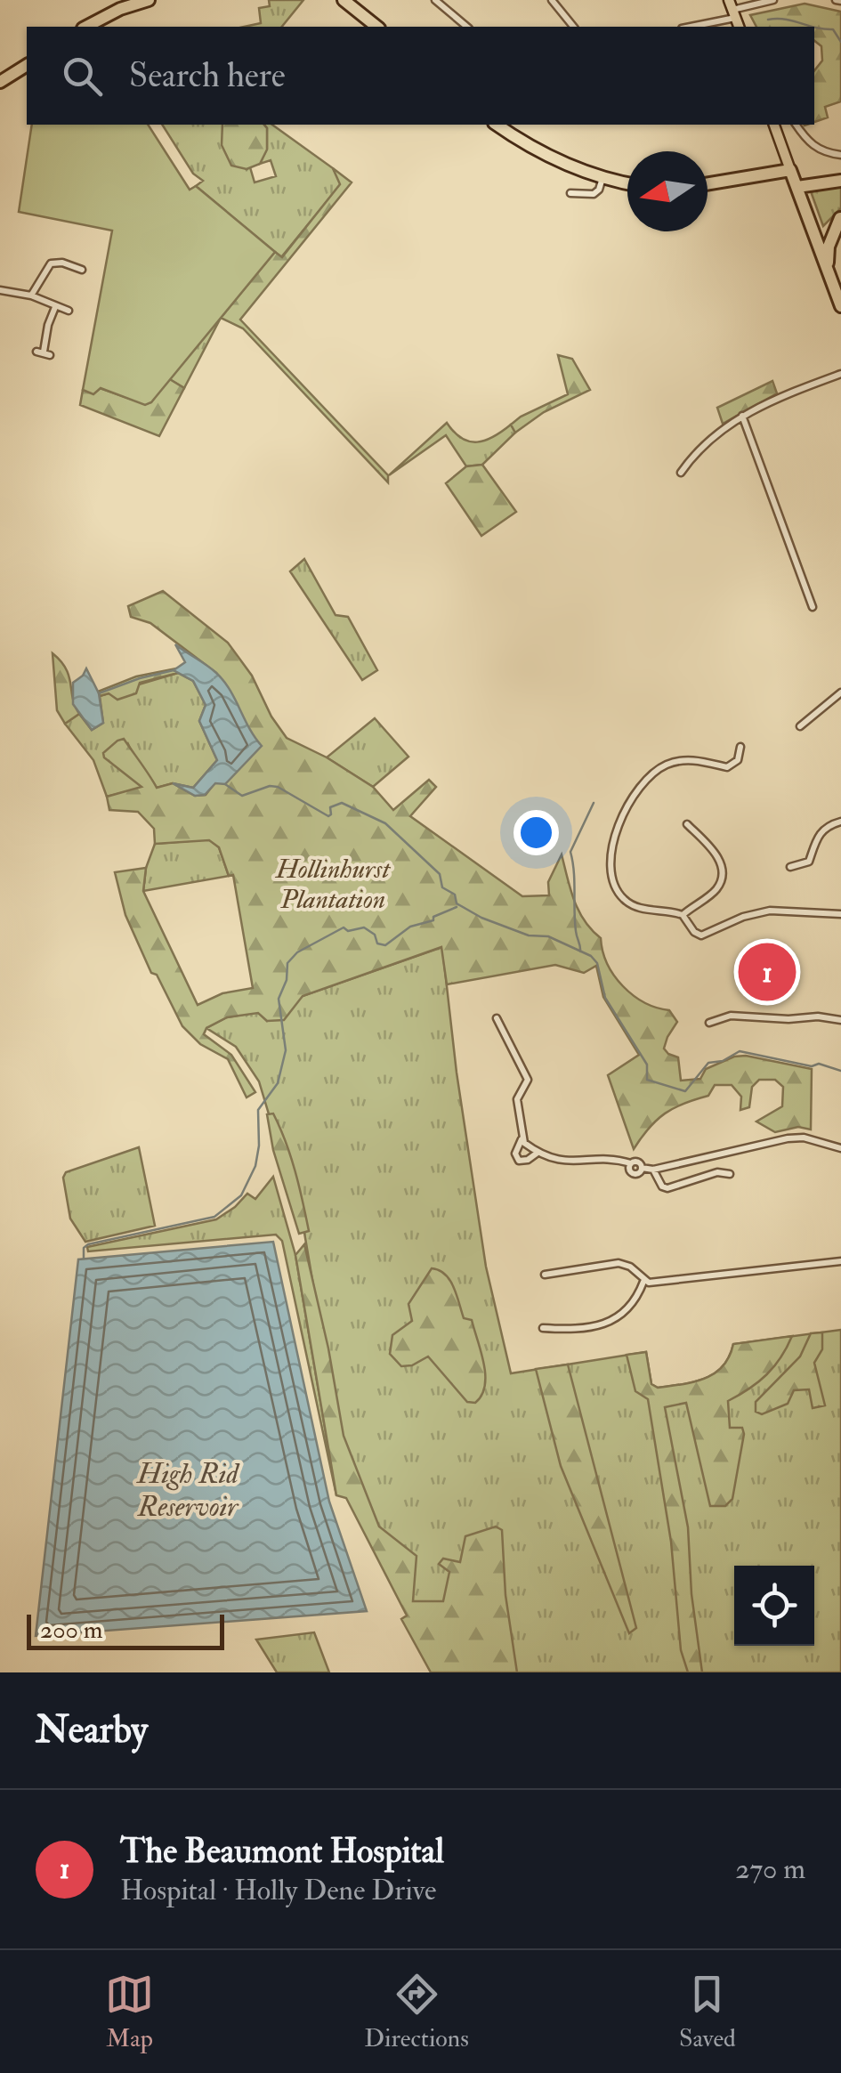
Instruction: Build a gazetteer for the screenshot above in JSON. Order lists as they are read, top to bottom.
{
  "water": ["High Rid Reservoir"],
  "parks": ["Hollinhurst Plantation"],
  "scale_bar": "200 m",
  "north": "left",
  "page": {
    "search": "Search here",
    "pins": "1",
    "scale": "200 m",
    "heading": "Nearby",
    "list": [
      {
        "mark": "1",
        "name": "The Beaumont Hospital",
        "note": "Hospital · Holly Dene Drive",
        "value": "270 m"
      }
    ],
    "nav": ["Map", "Directions", "Saved"]
  }
}
